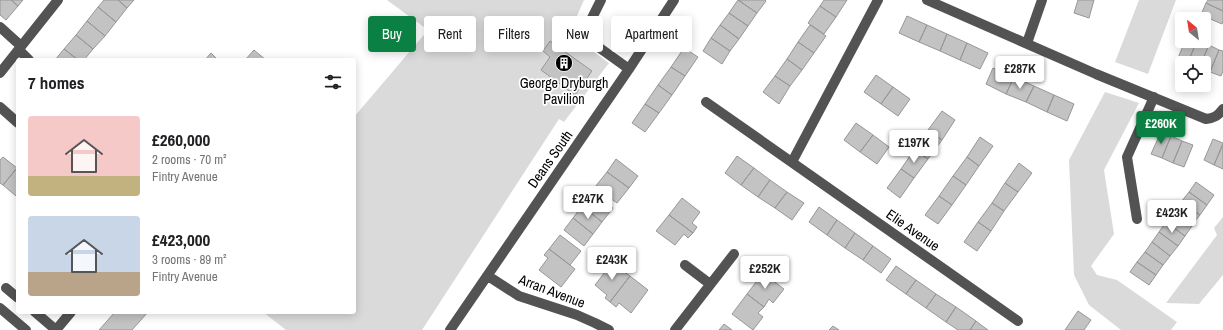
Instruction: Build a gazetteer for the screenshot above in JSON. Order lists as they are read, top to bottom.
{
  "streets": {
    "street": ["Deans South", "Elie Avenue", "Arran Avenue"]
  },
  "crossings": [
    ["Deans South", "Arran Avenue"]
  ],
  "places": {
    "building": ["George Dryburgh Pavilion"]
  },
  "north": "top left",
  "page": {
    "chip": [
      "Buy",
      "Rent",
      "Filters",
      "New",
      "Apartment"
    ],
    "price": [
      "£287K",
      "£260K",
      "£197K",
      "£247K",
      "£423K",
      "£243K",
      "£252K"
    ],
    "heading": "7 homes",
    "list": [
      {
        "name": "£260,000",
        "note": "2 rooms · 70 m² · Fintry Avenue"
      },
      {
        "name": "£423,000",
        "note": "3 rooms · 89 m² · Fintry Avenue"
      }
    ]
  }
}
